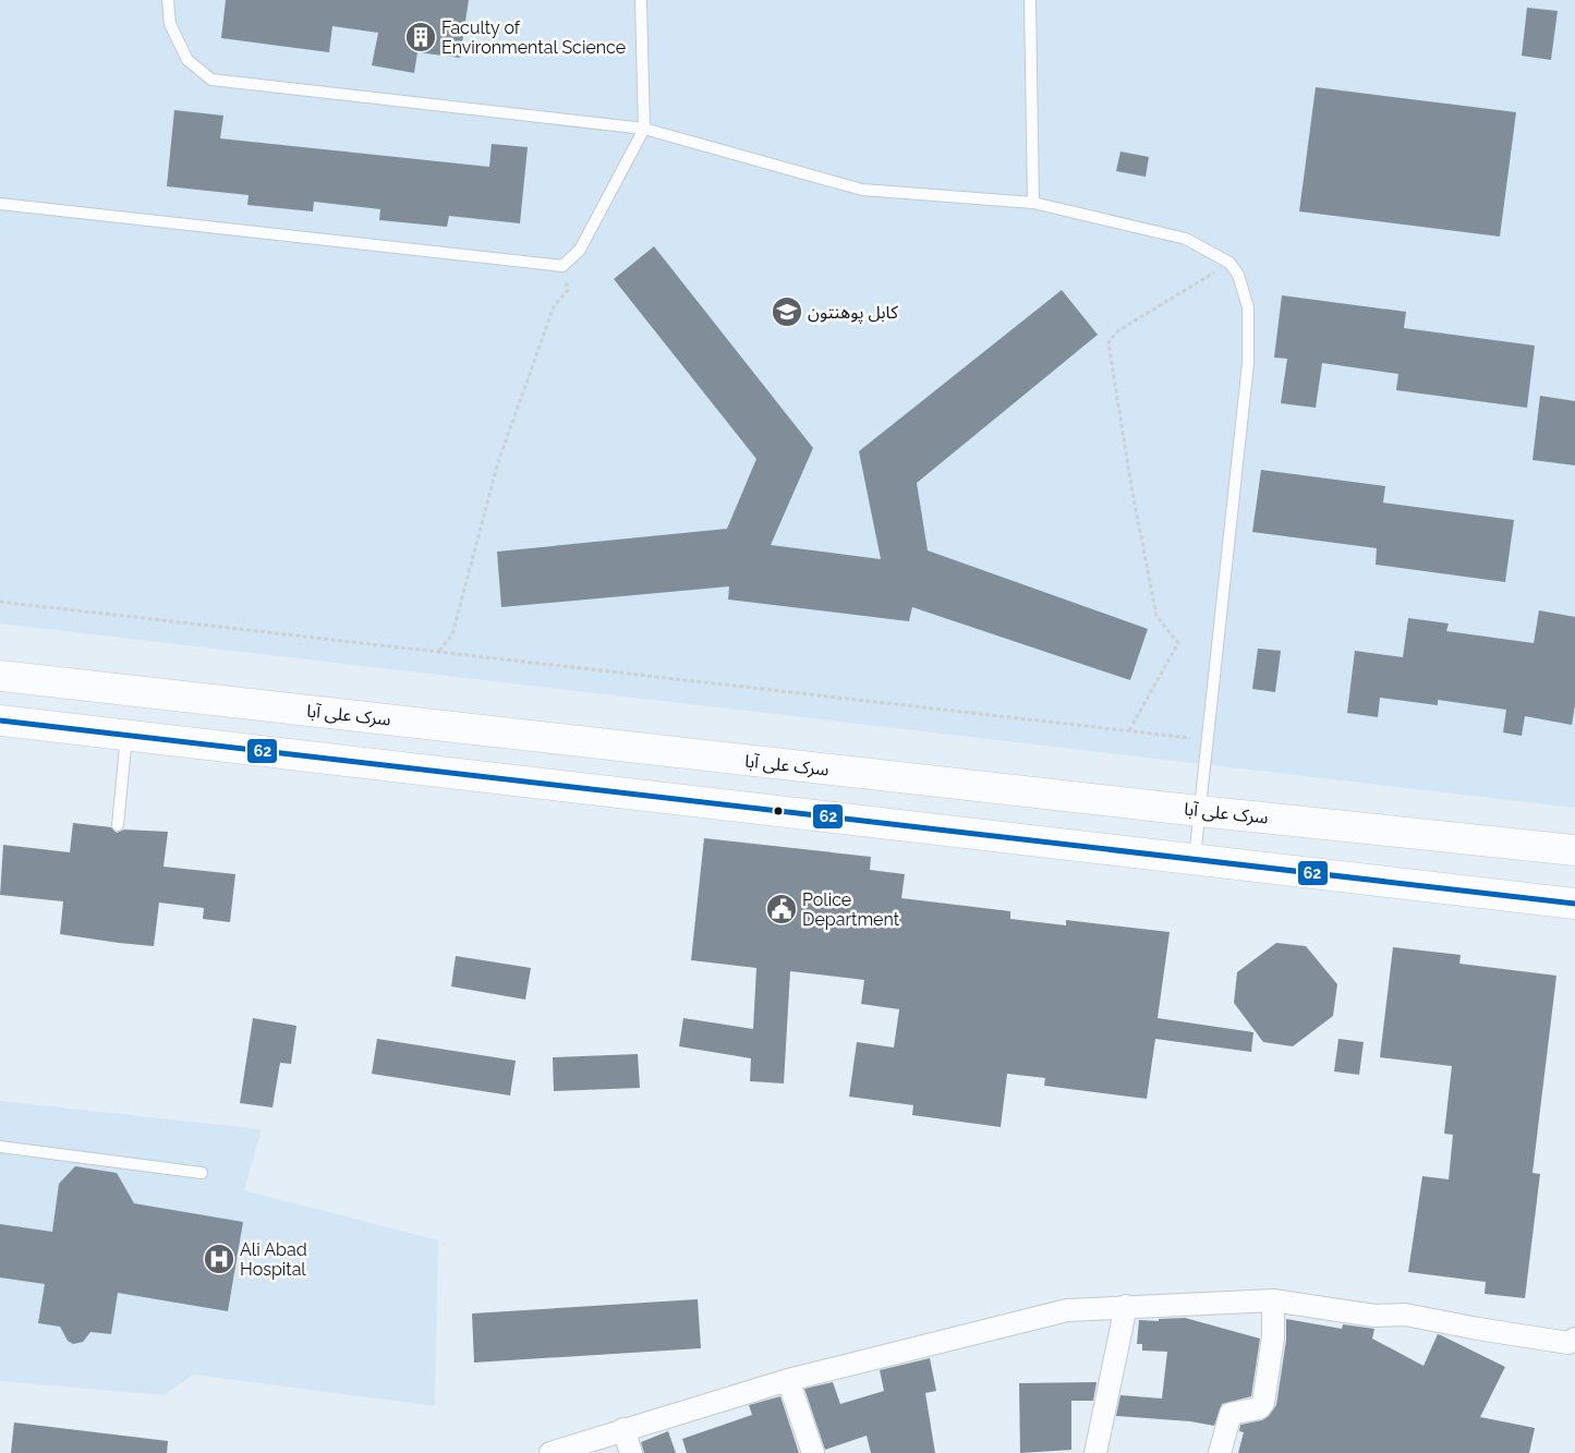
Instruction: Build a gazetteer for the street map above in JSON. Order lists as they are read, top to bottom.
{
  "streets": {
    "street": ["سرک علی آبا"]
  },
  "places": {
    "building": ["Faculty of Environmental Science"],
    "school or university": ["کابل پوهنتون"],
    "public building": ["Police Department"],
    "hospital": ["Ali Abad Hospital"]
  },
  "lines": ["transit line 62"]
}
